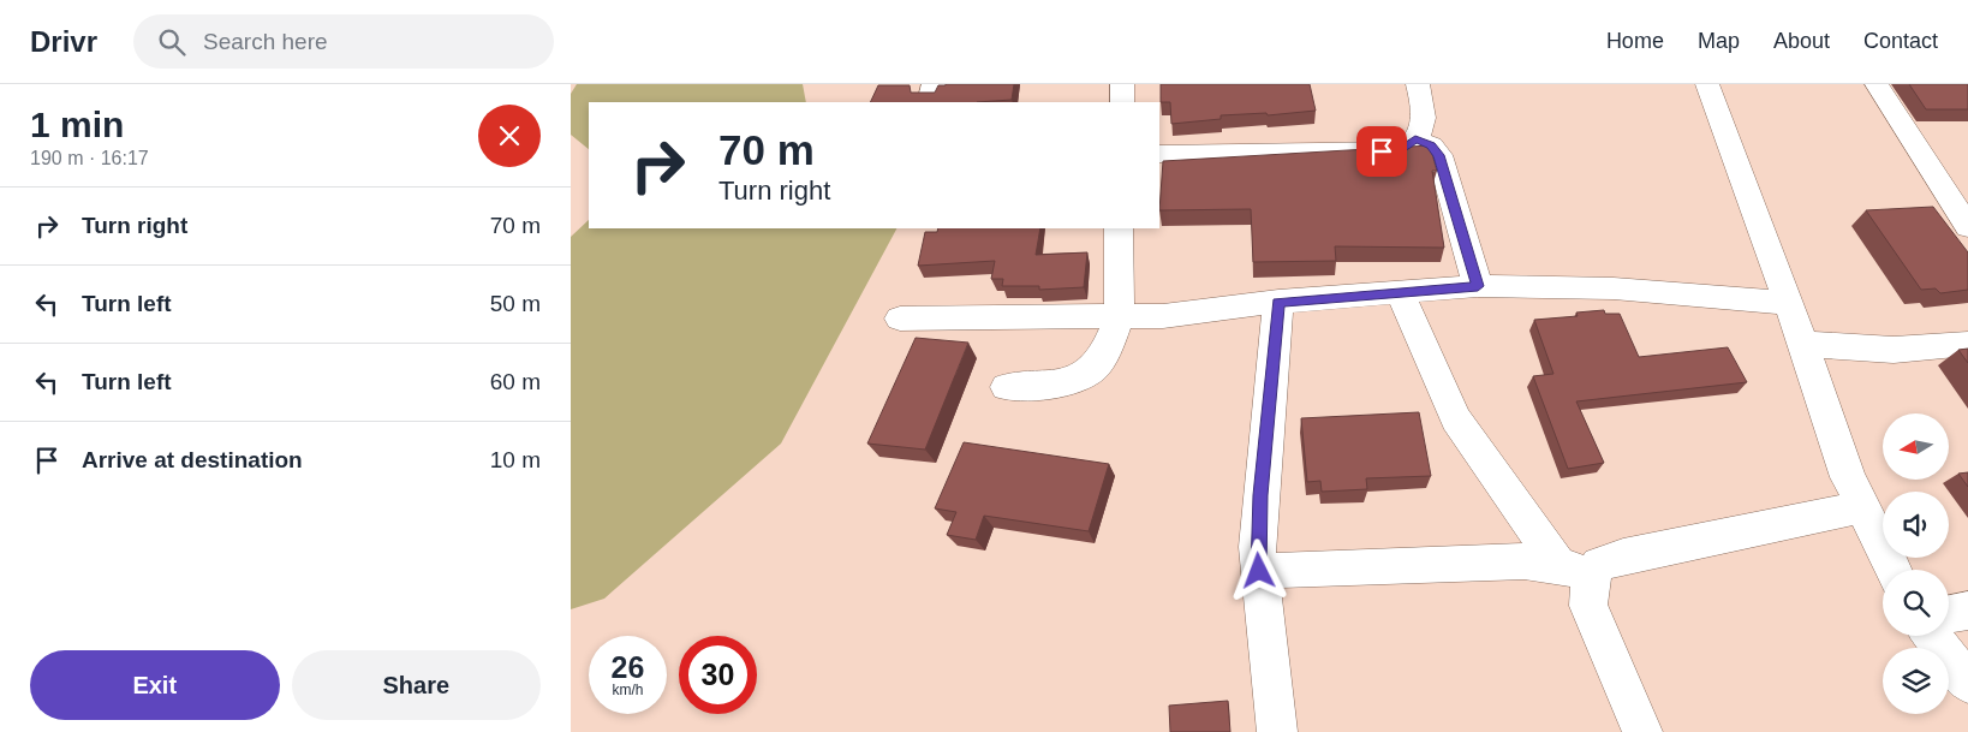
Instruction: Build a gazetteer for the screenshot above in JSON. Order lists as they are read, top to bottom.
{
  "north": "left",
  "page": {
    "header": "Drivr",
    "search": "Search here",
    "nav": [
      "Home",
      "Map",
      "About",
      "Contact"
    ],
    "heading": ["1 min", "190 m · 16:17"],
    "turn": ["70 m", "Turn right"],
    "list": [
      {
        "name": "Turn right",
        "value": "70 m"
      },
      {
        "name": "Turn left",
        "value": "50 m"
      },
      {
        "name": "Turn left",
        "value": "60 m"
      },
      {
        "name": "Arrive at destination",
        "value": "10 m"
      }
    ],
    "speed": "26 km/h",
    "limit": "30",
    "buttons": ["Exit", "Share"]
  }
}
